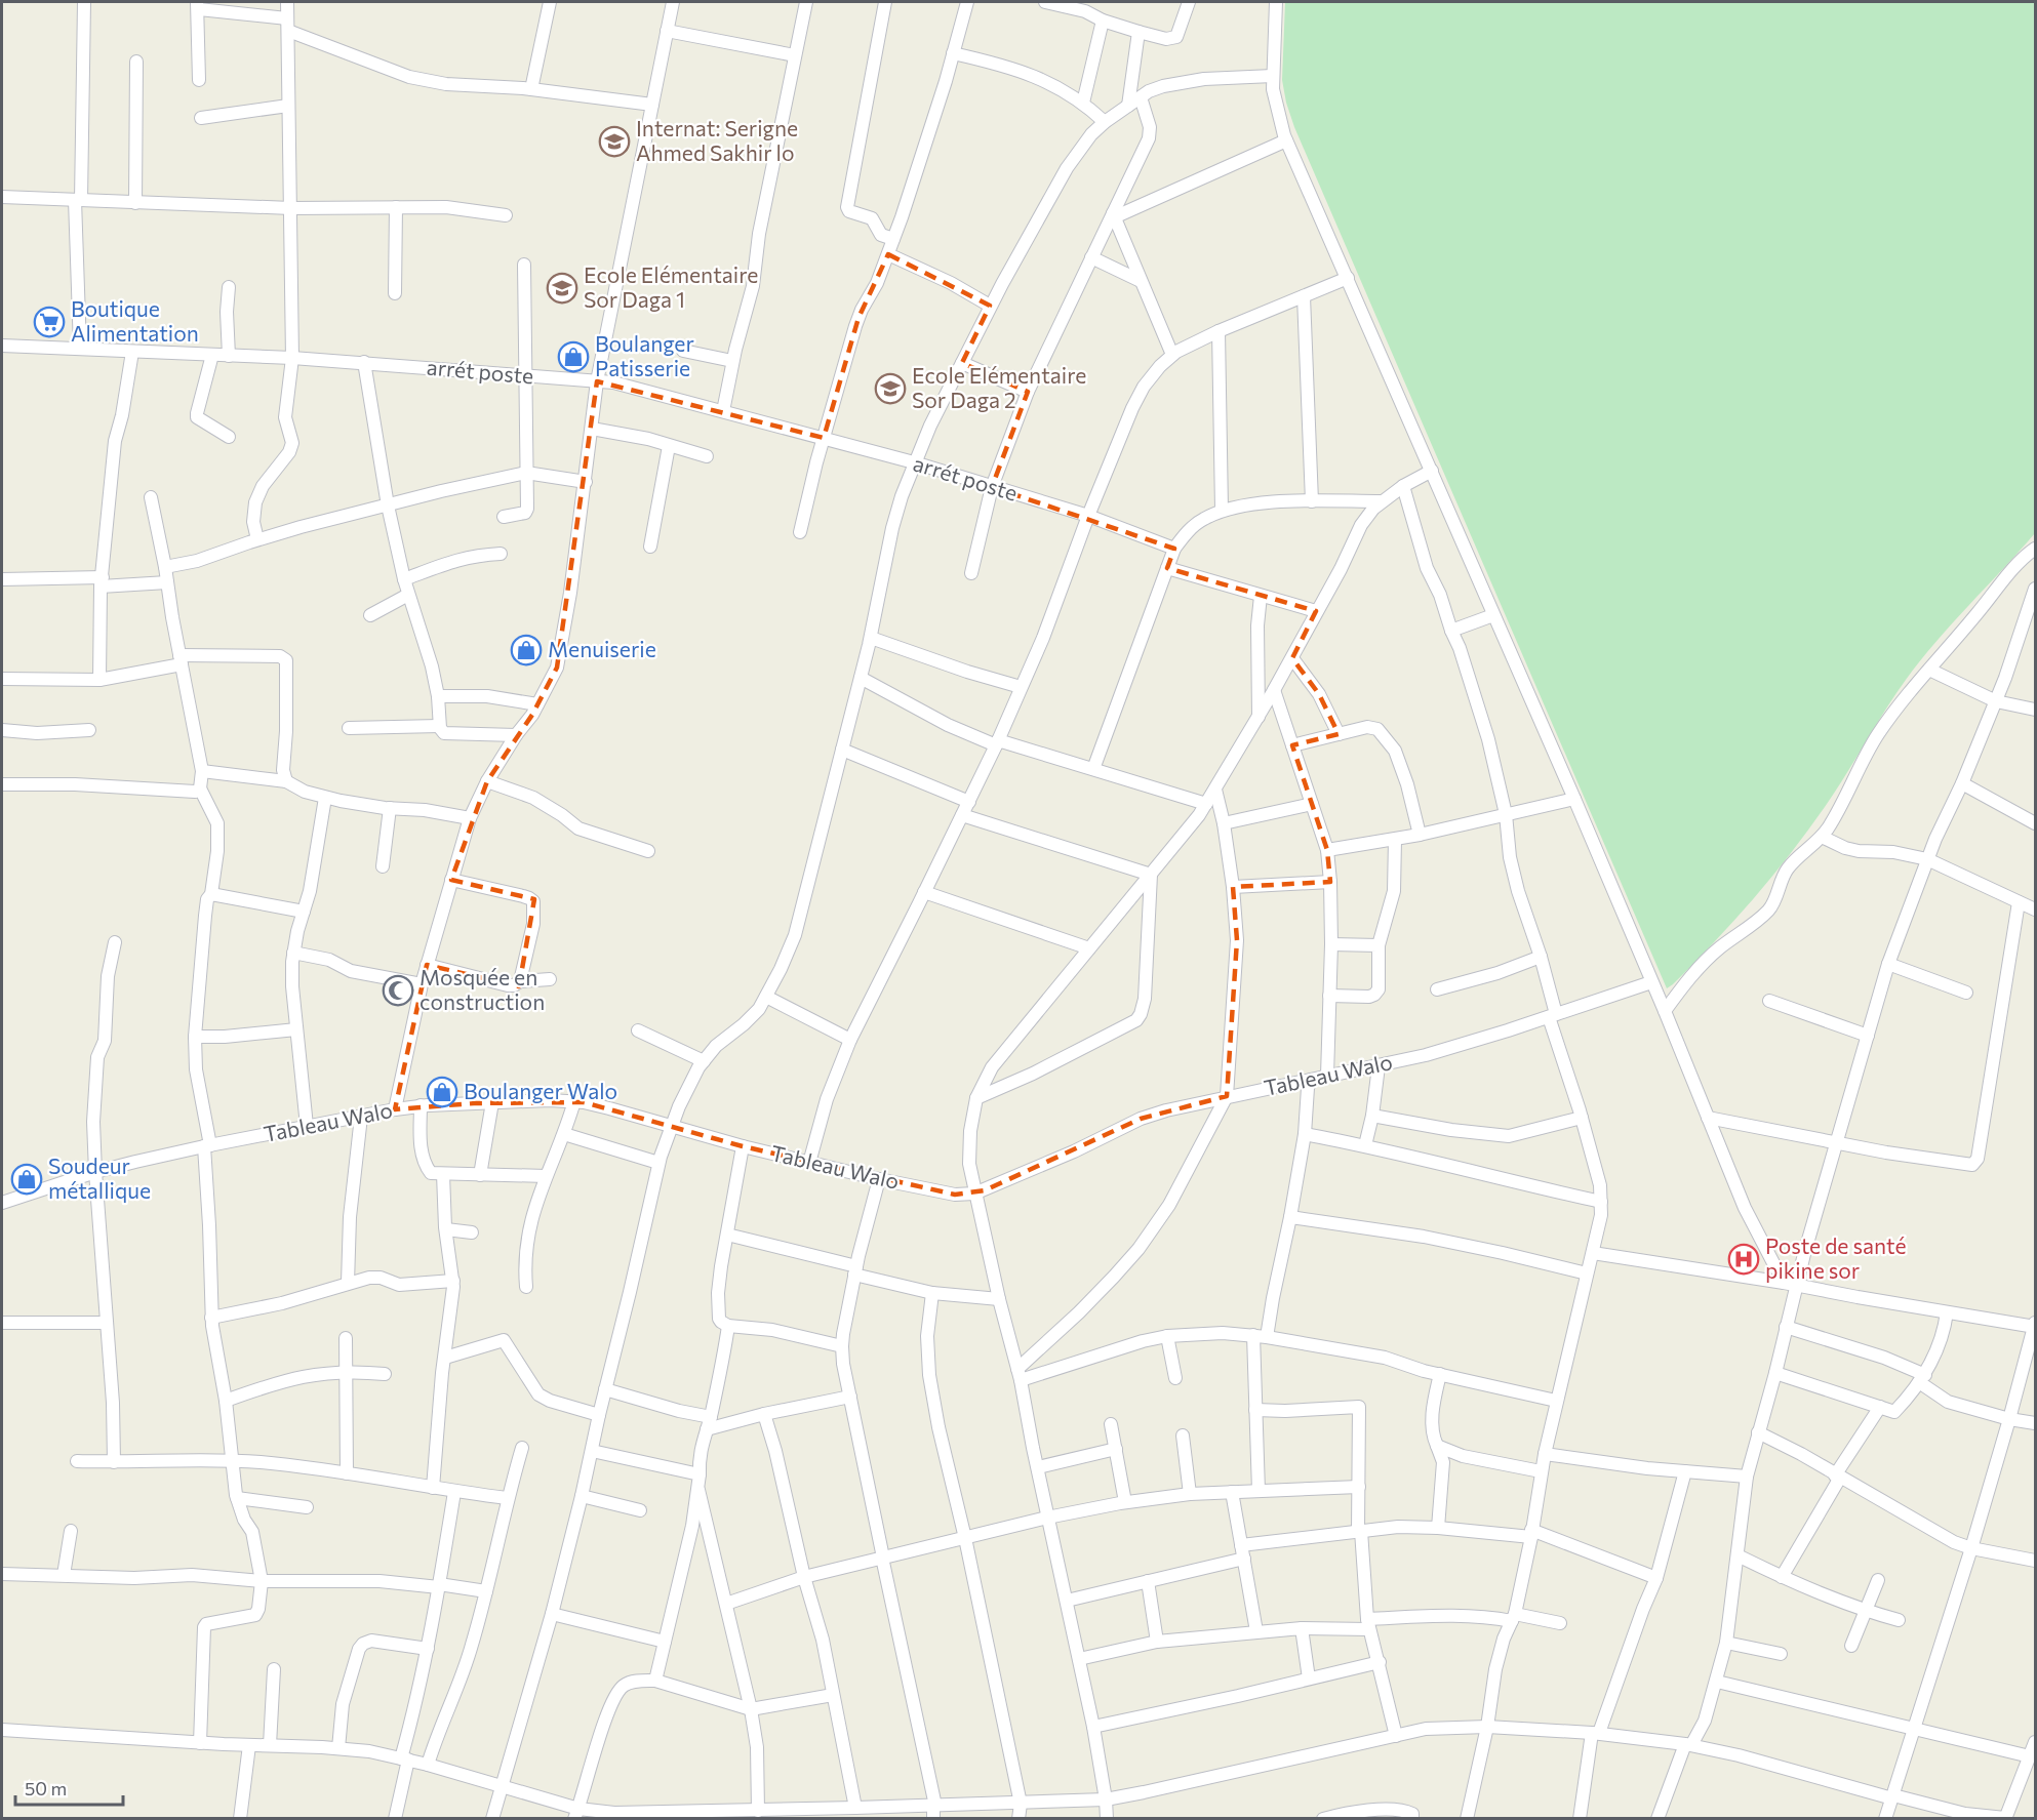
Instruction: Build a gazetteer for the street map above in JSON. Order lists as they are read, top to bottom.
{
  "streets": {
    "street": ["arrét poste", "Tableau Walo"]
  },
  "places": {
    "school or university": ["Internat: Serigne Ahmed Sakhir lo", "Ecole Elémentaire Sor Daga 1", "Ecole Elémentaire Sor Daga 2"],
    "supermarket": ["Boutique Alimentation"],
    "shop": [
      "Boulanger Patisserie",
      "Menuiserie",
      "Boulanger Walo",
      "Soudeur métallique"
    ],
    "mosque": ["Mosquée en construction"],
    "hospital": ["Poste de santé pikine sor"]
  },
  "scale_bar": "50 m"
}
